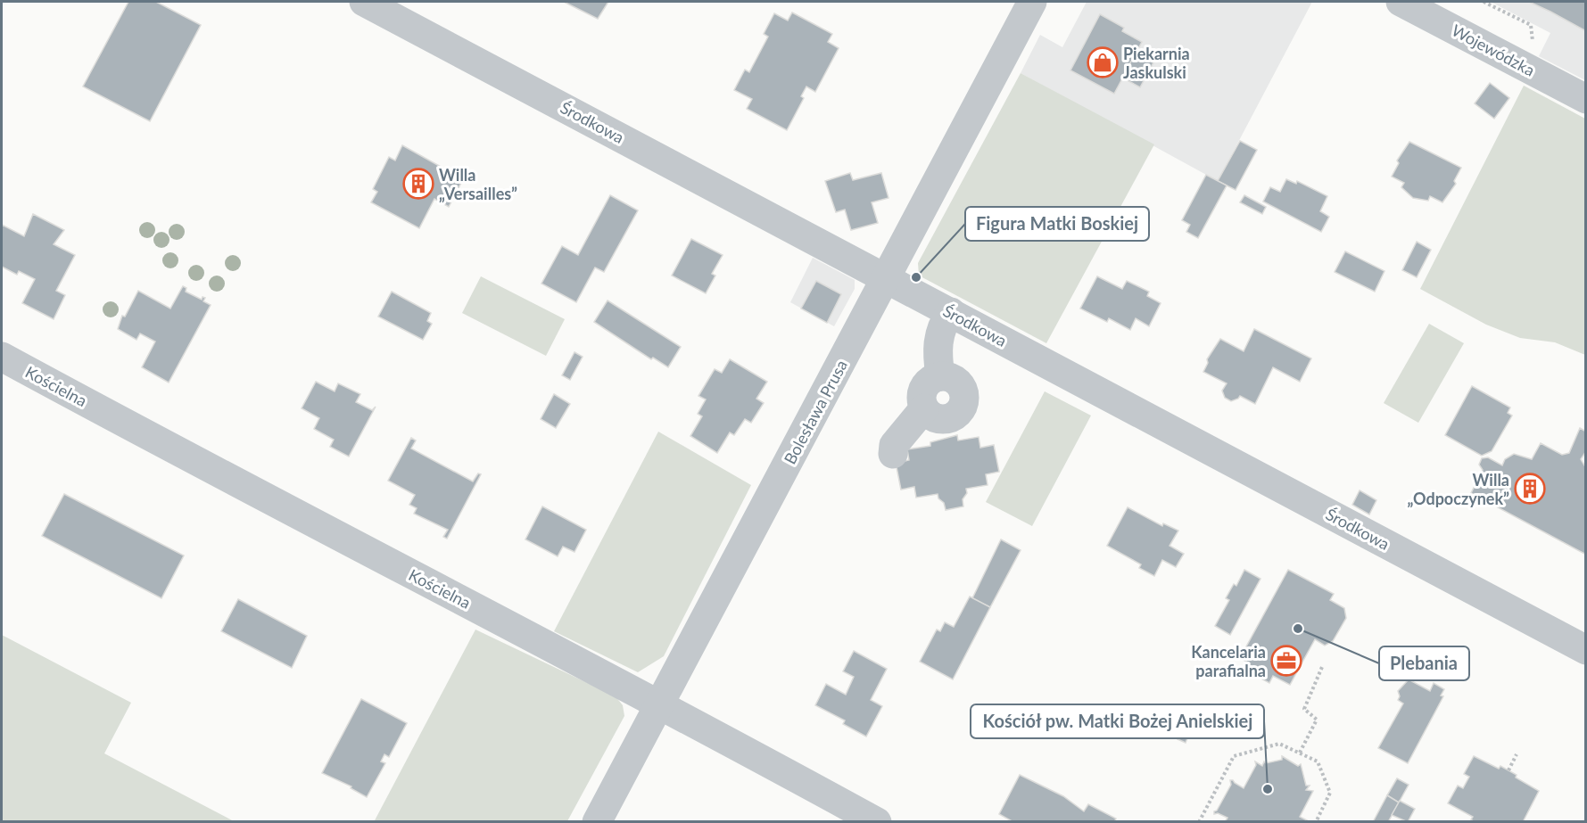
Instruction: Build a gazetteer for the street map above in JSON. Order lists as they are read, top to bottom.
{
  "streets": {
    "street": [
      "Wojewódzka",
      "Środkowa",
      "Kościelna",
      "Bolesława Prusa"
    ]
  },
  "crossings": [
    ["Środkowa", "Bolesława Prusa"],
    ["Kościelna", "Bolesława Prusa"]
  ],
  "places": {
    "shop": ["Piekarnia Jaskulski"],
    "building": ["Willa „Versailles”", "Willa „Odpoczynek”"],
    "other": ["Figura Matki Boskiej", "Plebania", "Kościół pw. Matki Bożej Anielskiej"],
    "office": ["Kancelaria parafialna"]
  }
}
